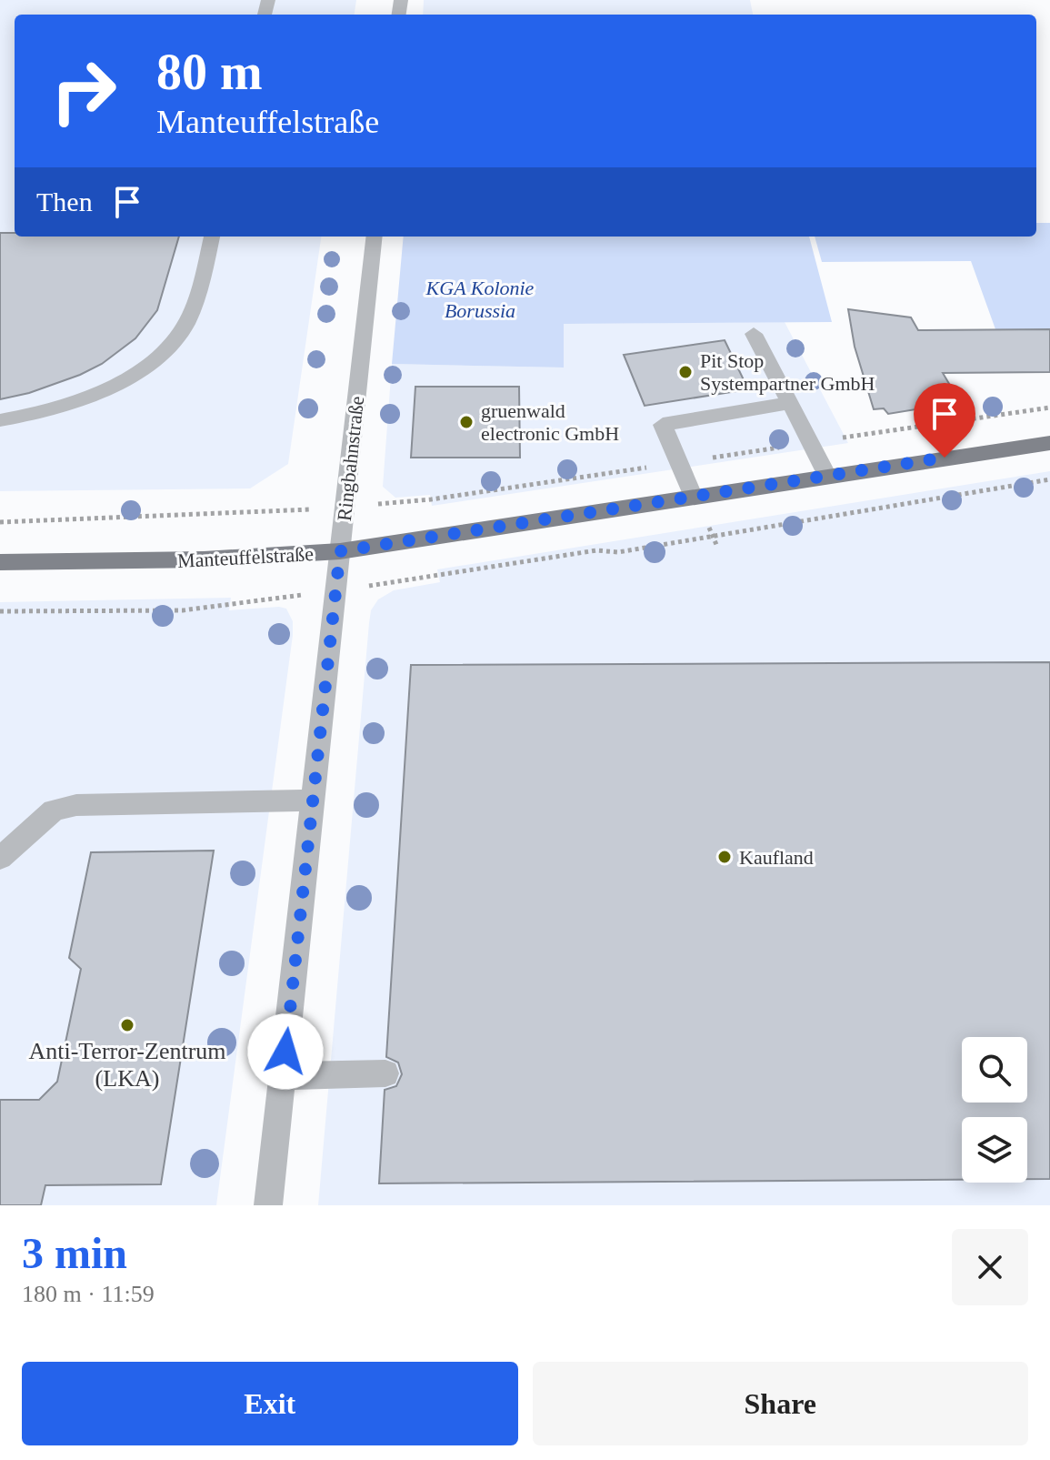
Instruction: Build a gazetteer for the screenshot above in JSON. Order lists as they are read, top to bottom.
{
  "streets": {
    "main road": ["Manteuffelstraße"],
    "street": ["Ringbahnstraße"]
  },
  "crossings": [
    ["Ringbahnstraße", "Manteuffelstraße"]
  ],
  "parks": ["KGA Kolonie Borussia"],
  "places": [
    "Pit Stop Systempartner GmbH",
    "gruenwald electronic GmbH",
    "Kaufland",
    "Anti-Terror-Zentrum (LKA)"
  ],
  "page": {
    "turn": ["80 m", "Manteuffelstraße"],
    "then": "Then",
    "heading": ["3 min", "180 m · 11:59"],
    "buttons": ["Exit", "Share"]
  }
}
